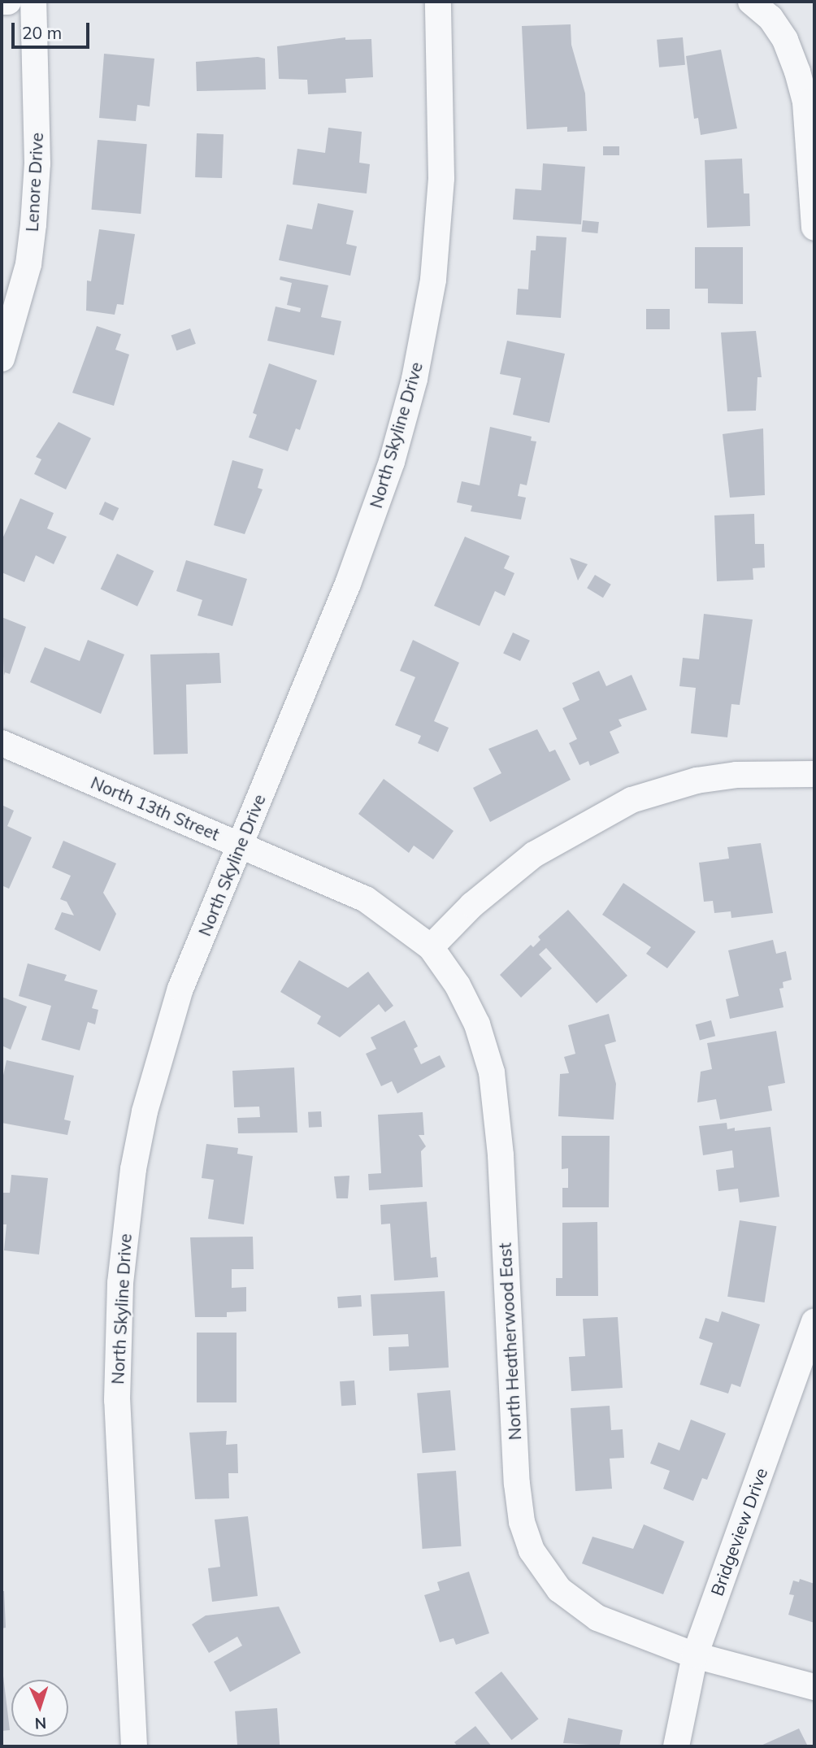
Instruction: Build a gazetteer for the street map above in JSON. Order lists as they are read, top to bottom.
{
  "streets": {
    "street": [
      "Lenore Drive",
      "North Skyline Drive",
      "North 13th Street",
      "North Heatherwood East",
      "Bridgeview Drive"
    ]
  },
  "crossings": [
    ["North Skyline Drive", "North 13th Street"],
    ["North 13th Street", "North Heatherwood East"],
    ["North Heatherwood East", "Bridgeview Drive"]
  ],
  "scale_bar": "20 m",
  "north": "bottom"
}
